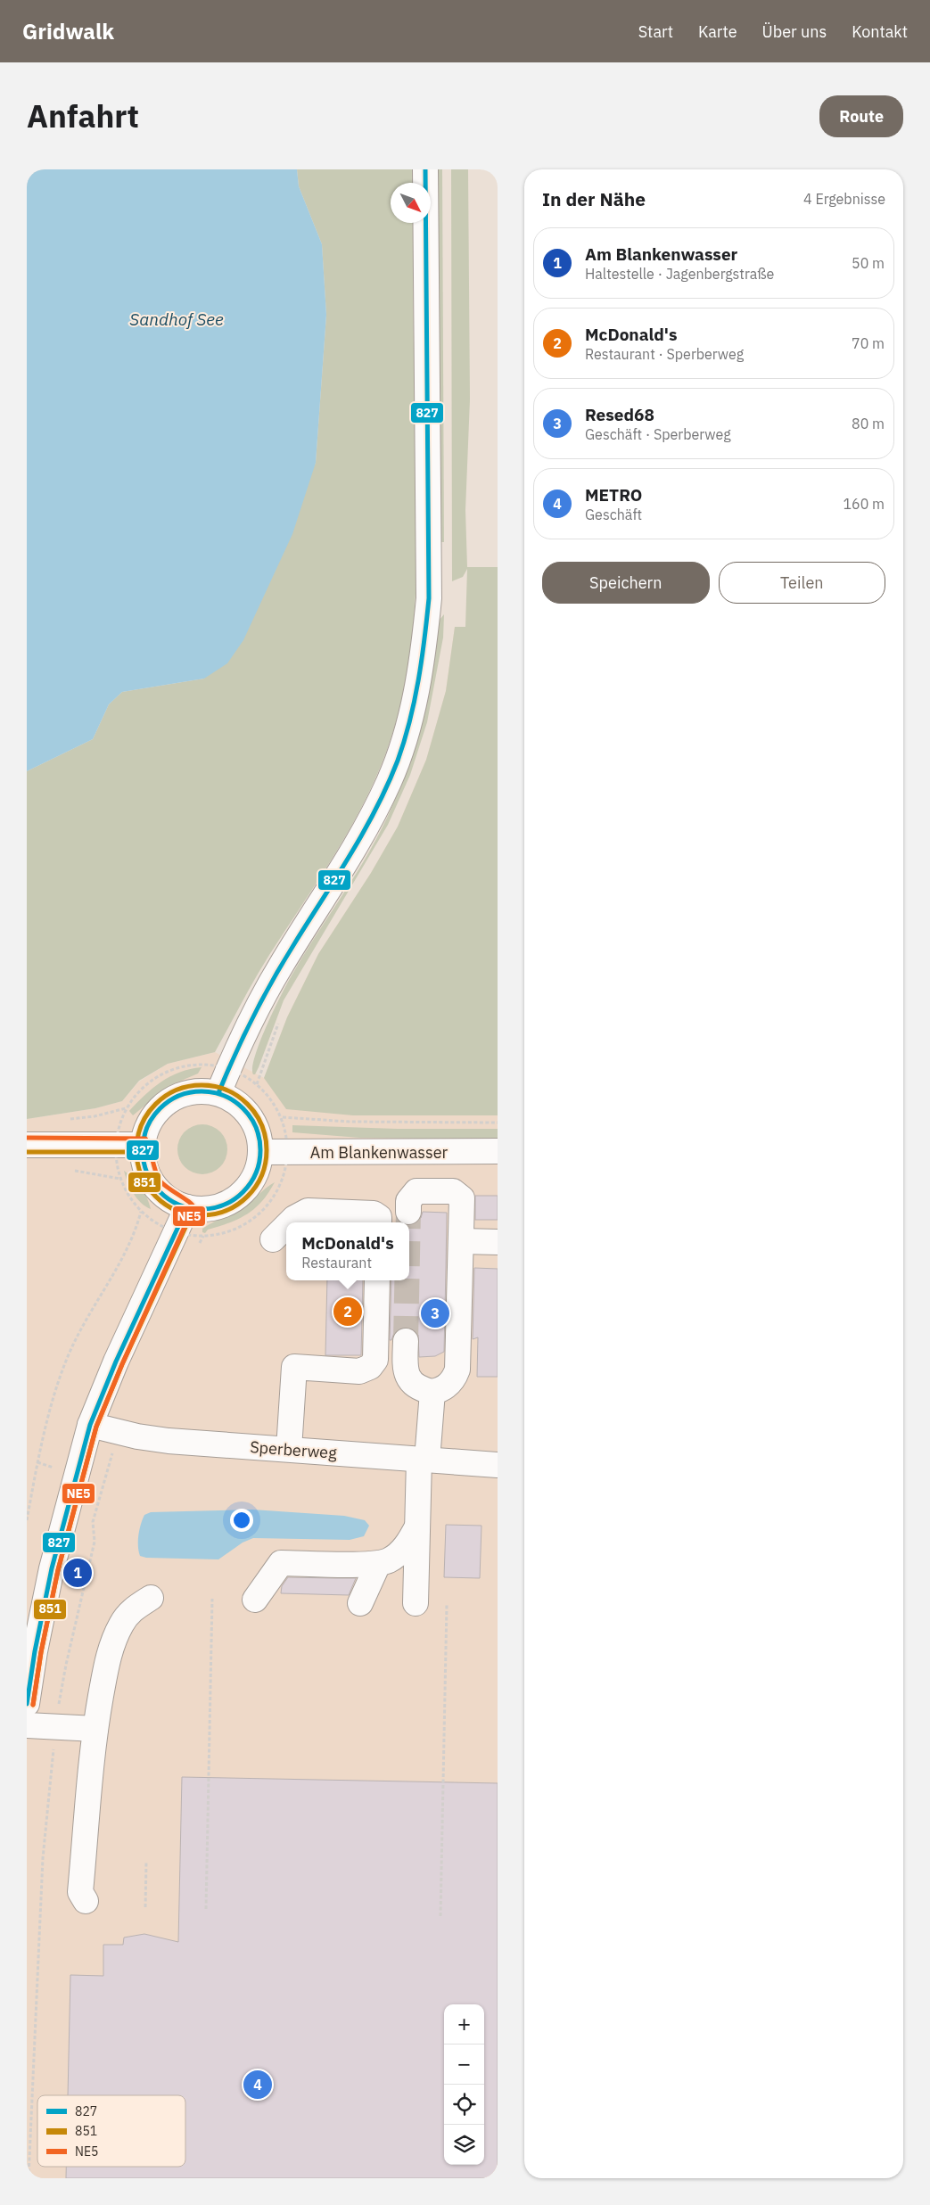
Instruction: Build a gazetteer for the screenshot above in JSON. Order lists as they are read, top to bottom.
{
  "streets": {
    "street": ["Am Blankenwasser", "Sperberweg"]
  },
  "water": ["Sandhof See"],
  "lines": ["transit line 827", "transit line 851", "transit line NE5"],
  "legend": ["827", "851", "NE5"],
  "north": "bottom right",
  "page": {
    "header": "Gridwalk",
    "nav": [
      "Start",
      "Karte",
      "Über uns",
      "Kontakt"
    ],
    "title": "Anfahrt",
    "buttons": [
      "Route",
      ["Speichern", "Teilen"]
    ],
    "heading": ["In der Nähe", "4 Ergebnisse"],
    "list": [
      {
        "mark": "1",
        "name": "Am Blankenwasser",
        "note": "Haltestelle · Jagenbergstraße",
        "value": "50 m"
      },
      {
        "mark": "2",
        "name": "McDonald's",
        "note": "Restaurant · Sperberweg",
        "value": "70 m"
      },
      {
        "mark": "3",
        "name": "Resed68",
        "note": "Geschäft · Sperberweg",
        "value": "80 m"
      },
      {
        "mark": "4",
        "name": "METRO",
        "note": "Geschäft",
        "value": "160 m"
      }
    ],
    "popup": ["McDonald's", "Restaurant"],
    "pins": [
      "2",
      "3",
      "1",
      "4"
    ],
    "map_buttons": ["+", "−"]
  }
}
